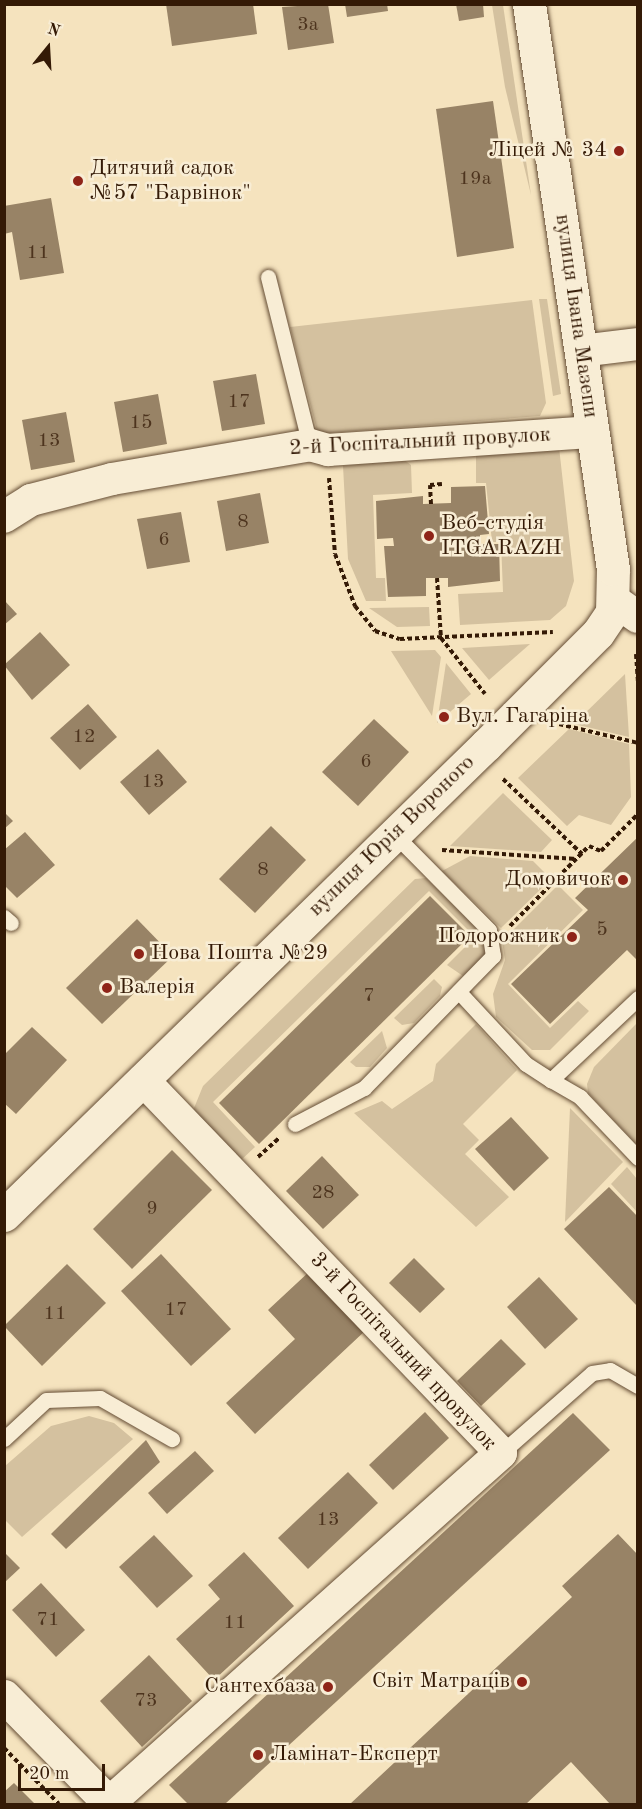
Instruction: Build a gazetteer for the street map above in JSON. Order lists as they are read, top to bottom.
{
  "streets": {
    "main road": ["вулиця Івана Мазепи", "вулиця Юрія Вороного"],
    "street": ["2-й Госпітальний провулок", "3-й Госпітальний провулок"]
  },
  "crossings": [
    ["вулиця Івана Мазепи", "2-й Госпітальний провулок"],
    ["вулиця Івана Мазепи", "вулиця Юрія Вороного"],
    ["вулиця Юрія Вороного", "3-й Госпітальний провулок"]
  ],
  "places": [
    "Ліцей № 34",
    "Дитячий садок №57 \"Барвінок\"",
    "Веб-студія ITGARAZH",
    "Вул. Гагаріна",
    "Домовичок",
    "Подорожник",
    "Нова Пошта №29",
    "Валерія",
    "Світ Матраців",
    "Сантехбаза",
    "Ламінат-Експерт"
  ],
  "house_numbers": [
    "3а",
    "19а",
    "11",
    "17",
    "15",
    "13",
    "8",
    "6",
    "12",
    "6",
    "13",
    "8",
    "5",
    "7",
    "28",
    "9",
    "17",
    "11",
    "13",
    "71",
    "11",
    "73"
  ],
  "scale_bar": "20 m",
  "north": "top"
}
